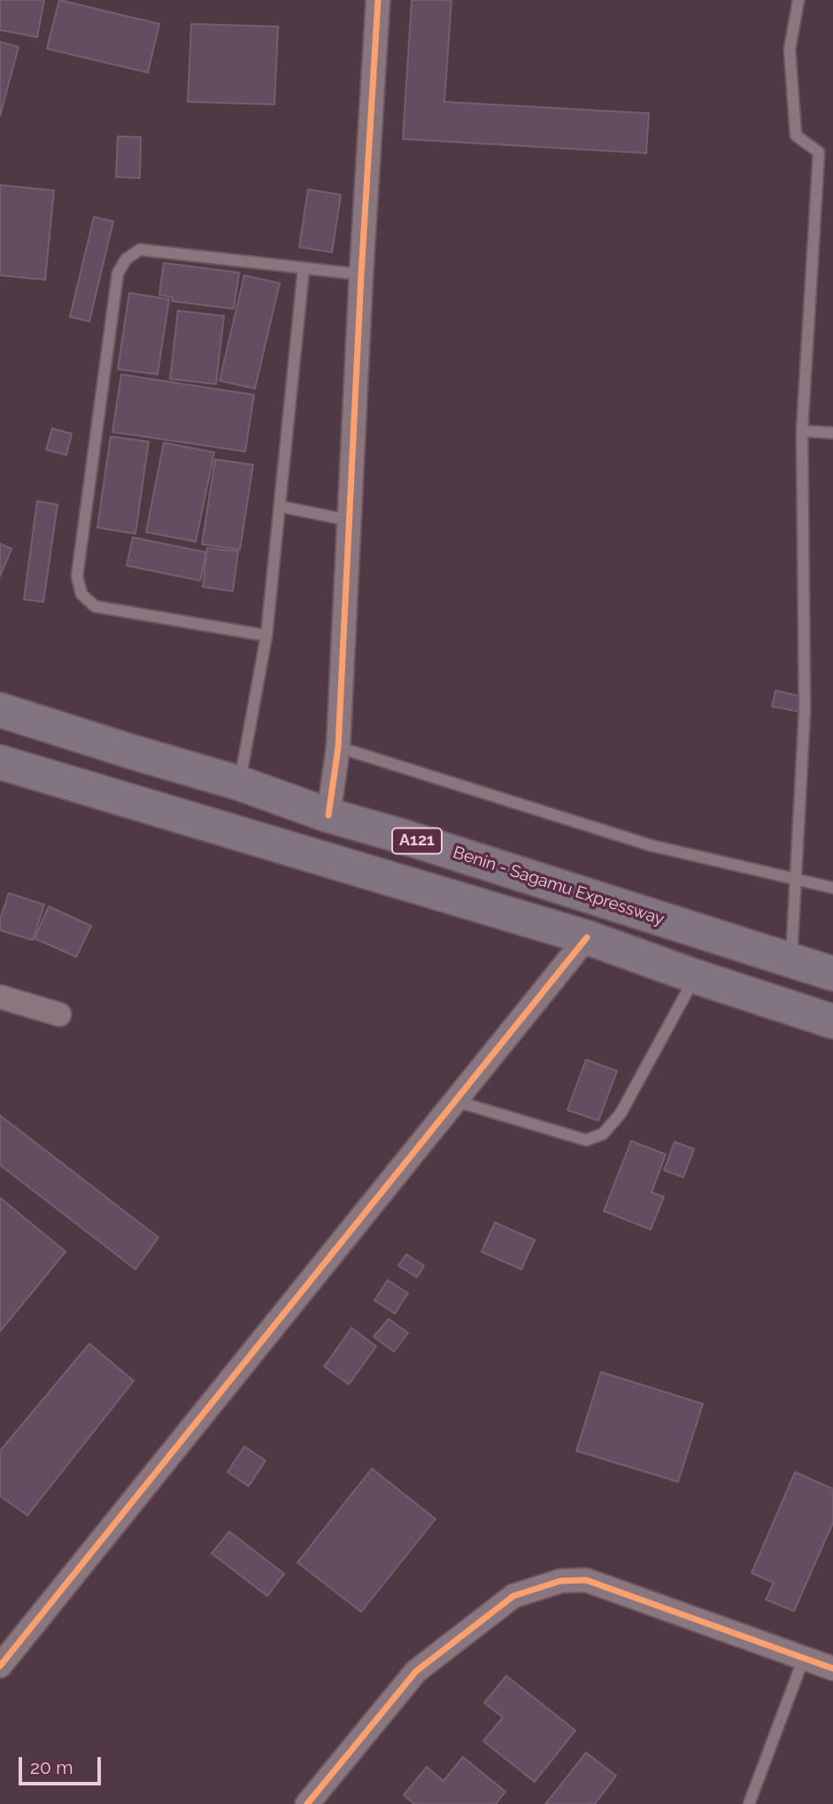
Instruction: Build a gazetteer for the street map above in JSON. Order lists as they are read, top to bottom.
{
  "streets": {
    "highway": ["A121", "Benin - Sagamu Expressway"]
  },
  "scale_bar": "20 m"
}
